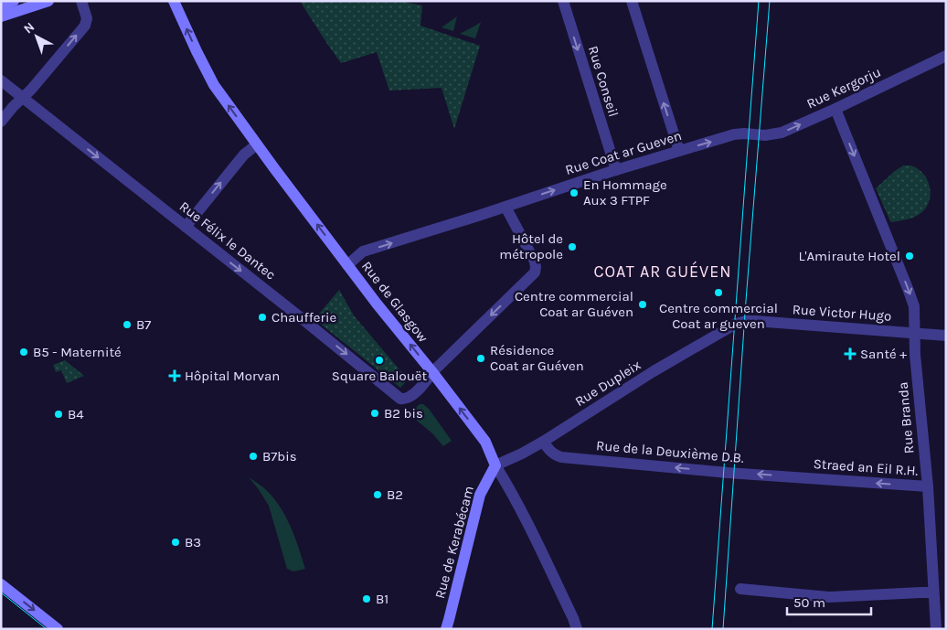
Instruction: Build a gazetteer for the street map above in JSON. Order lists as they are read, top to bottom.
{
  "streets": {
    "main road": ["Rue de Glasgow", "Rue de Kerabécam"],
    "street": [
      "Rue Conseil",
      "Rue Kergorju",
      "Rue Coat ar Gueven",
      "Rue Félix le Dantec",
      "Rue Victor Hugo",
      "Rue Dupleix",
      "Rue Branda",
      "Rue de la Deuxième D.B.",
      "Straed an Eil R.H."
    ]
  },
  "crossings": [
    ["Rue Conseil", "Rue Coat ar Gueven"],
    ["Rue Kergorju", "Rue Coat ar Gueven"],
    ["Rue Kergorju", "Rue Branda"],
    ["Rue Coat ar Gueven", "Rue Félix le Dantec"],
    ["Rue Coat ar Gueven", "Rue de Glasgow"],
    ["Rue Félix le Dantec", "Rue de Glasgow"],
    ["Rue de Glasgow", "Rue Dupleix"],
    ["Rue de Glasgow", "Rue de Kerabécam"],
    ["Rue Victor Hugo", "Rue Dupleix"],
    ["Rue Victor Hugo", "Rue Branda"],
    ["Rue Dupleix", "Rue de la Deuxième D.B."],
    ["Rue Dupleix", "Rue de Kerabécam"],
    ["Rue Branda", "Straed an Eil R.H."],
    ["Rue de la Deuxième D.B.", "Straed an Eil R.H."]
  ],
  "one_way": [
    "Rue Kergorju",
    "Rue Coat ar Gueven",
    "Rue de Glasgow",
    "Rue Branda",
    "Rue de la Deuxième D.B.",
    "Straed an Eil R.H."
  ],
  "districts": ["COAT AR GUÉVEN"],
  "places": {
    "other": [
      "En Hommage Aux 3 FTPF",
      "Hôtel de métropole",
      "L'Amiraute Hotel",
      "Centre commercial Coat ar gueven",
      "Centre commercial Coat ar Guéven",
      "Chaufferie",
      "B7",
      "B5 - Maternité",
      "Résidence Coat ar Guéven",
      "Square Balouët",
      "B2 bis",
      "B4",
      "B7bis",
      "B2",
      "B3",
      "B1"
    ],
    "health": ["Santé +", "Hôpital Morvan"]
  },
  "scale_bar": "50 m",
  "north": "top left"
}
